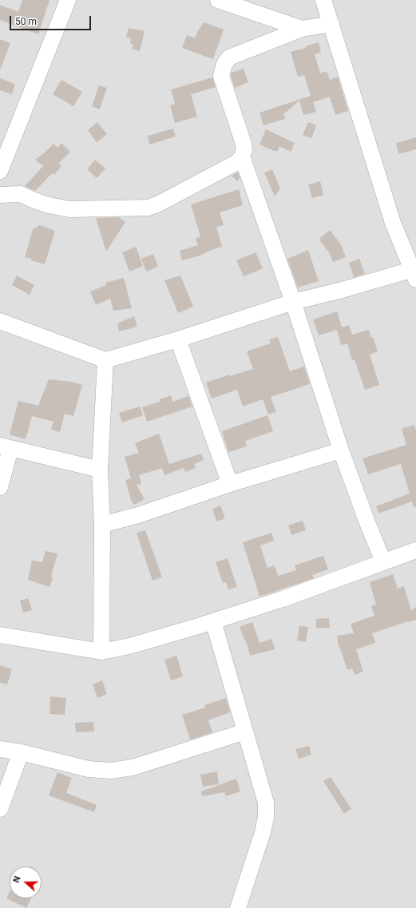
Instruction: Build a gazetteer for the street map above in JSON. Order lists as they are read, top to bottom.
{
  "scale_bar": "50 m",
  "north": "left"
}
